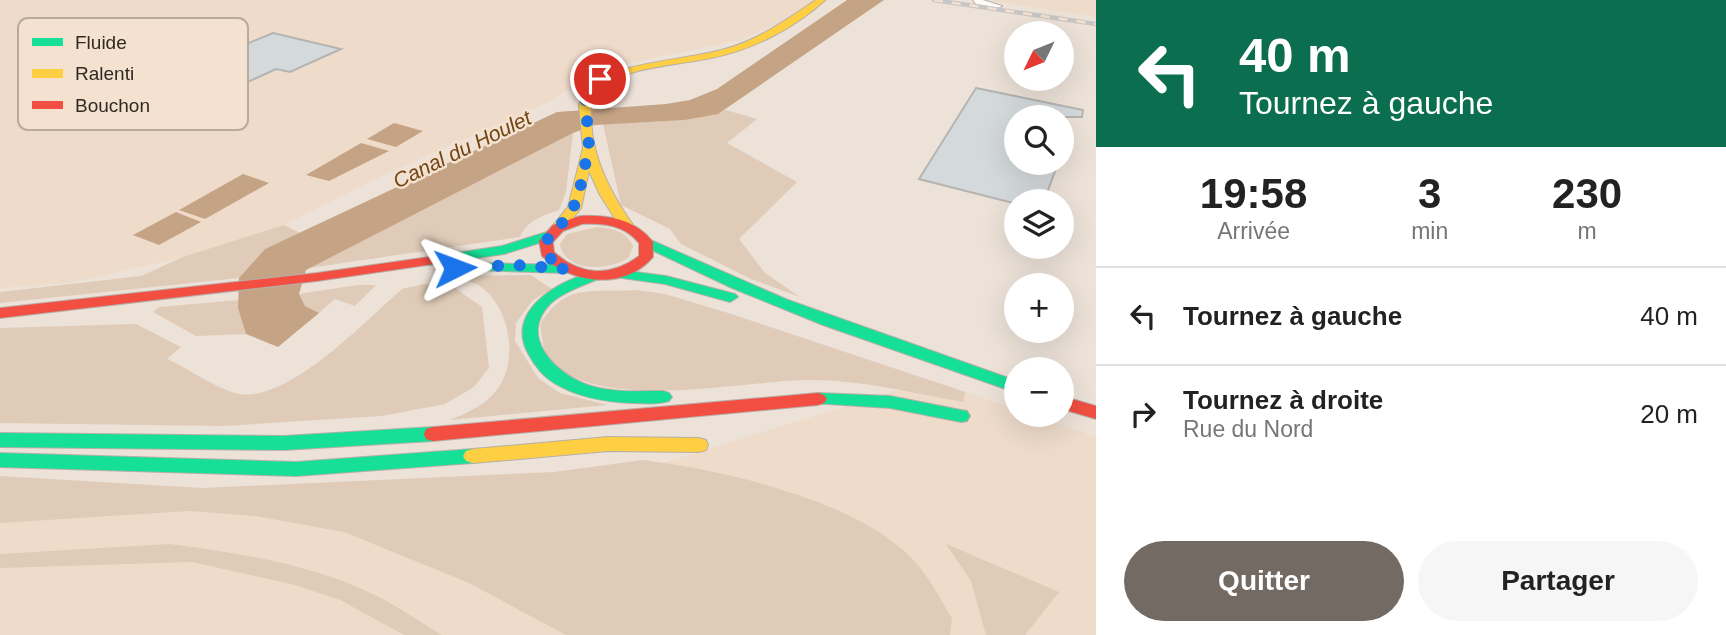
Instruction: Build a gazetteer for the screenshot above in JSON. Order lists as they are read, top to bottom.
{
  "water": ["Canal du Houlet"],
  "legend": ["Fluide", "Ralenti", "Bouchon"],
  "north": "bottom left",
  "page": {
    "turn": ["40 m", "Tournez à gauche"],
    "map_buttons": ["+", "−"],
    "eta": [
      "19:58",
      "Arrivée",
      "3",
      "min",
      "230",
      "m"
    ],
    "list": [
      {
        "name": "Tournez à gauche",
        "value": "40 m"
      },
      {
        "name": "Tournez à droite",
        "note": "Rue du Nord",
        "value": "20 m"
      }
    ],
    "buttons": ["Quitter", "Partager"]
  }
}
